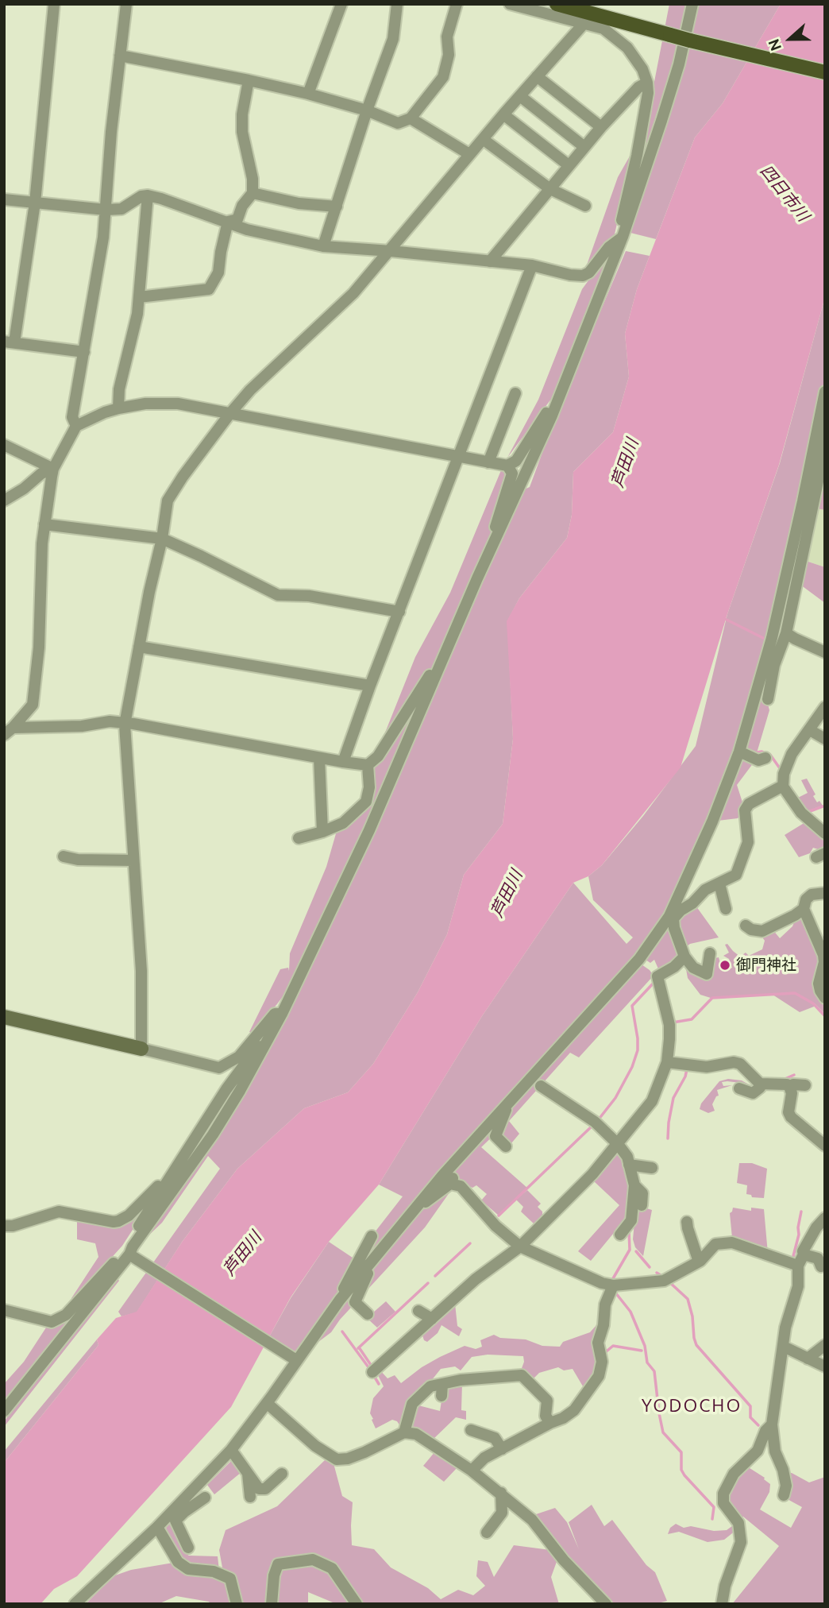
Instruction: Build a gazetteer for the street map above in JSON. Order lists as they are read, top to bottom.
{
  "districts": ["YODOCHO"],
  "water": ["四日市川", "芦田川"],
  "places": ["御門神社"],
  "north": "left"
}
